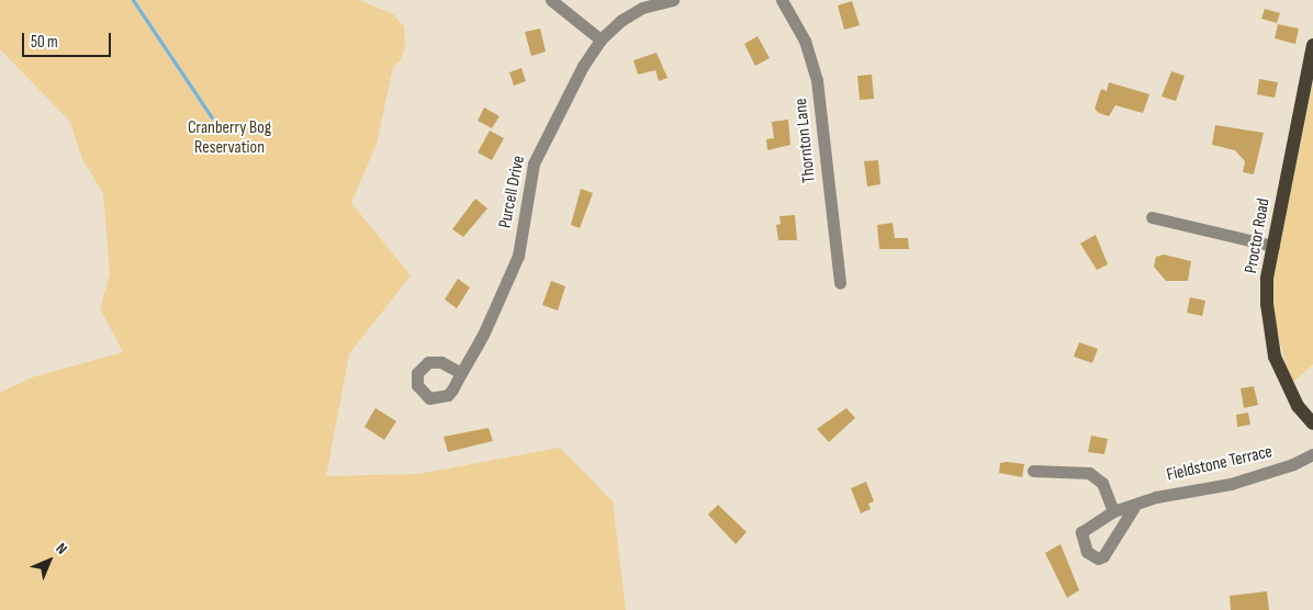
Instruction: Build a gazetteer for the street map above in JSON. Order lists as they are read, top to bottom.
{
  "streets": {
    "main road": ["Proctor Road"],
    "street": ["Thornton Lane", "Purcell Drive", "Fieldstone Terrace"]
  },
  "parks": ["Cranberry Bog Reservation"],
  "scale_bar": "50 m",
  "north": "top right"
}
